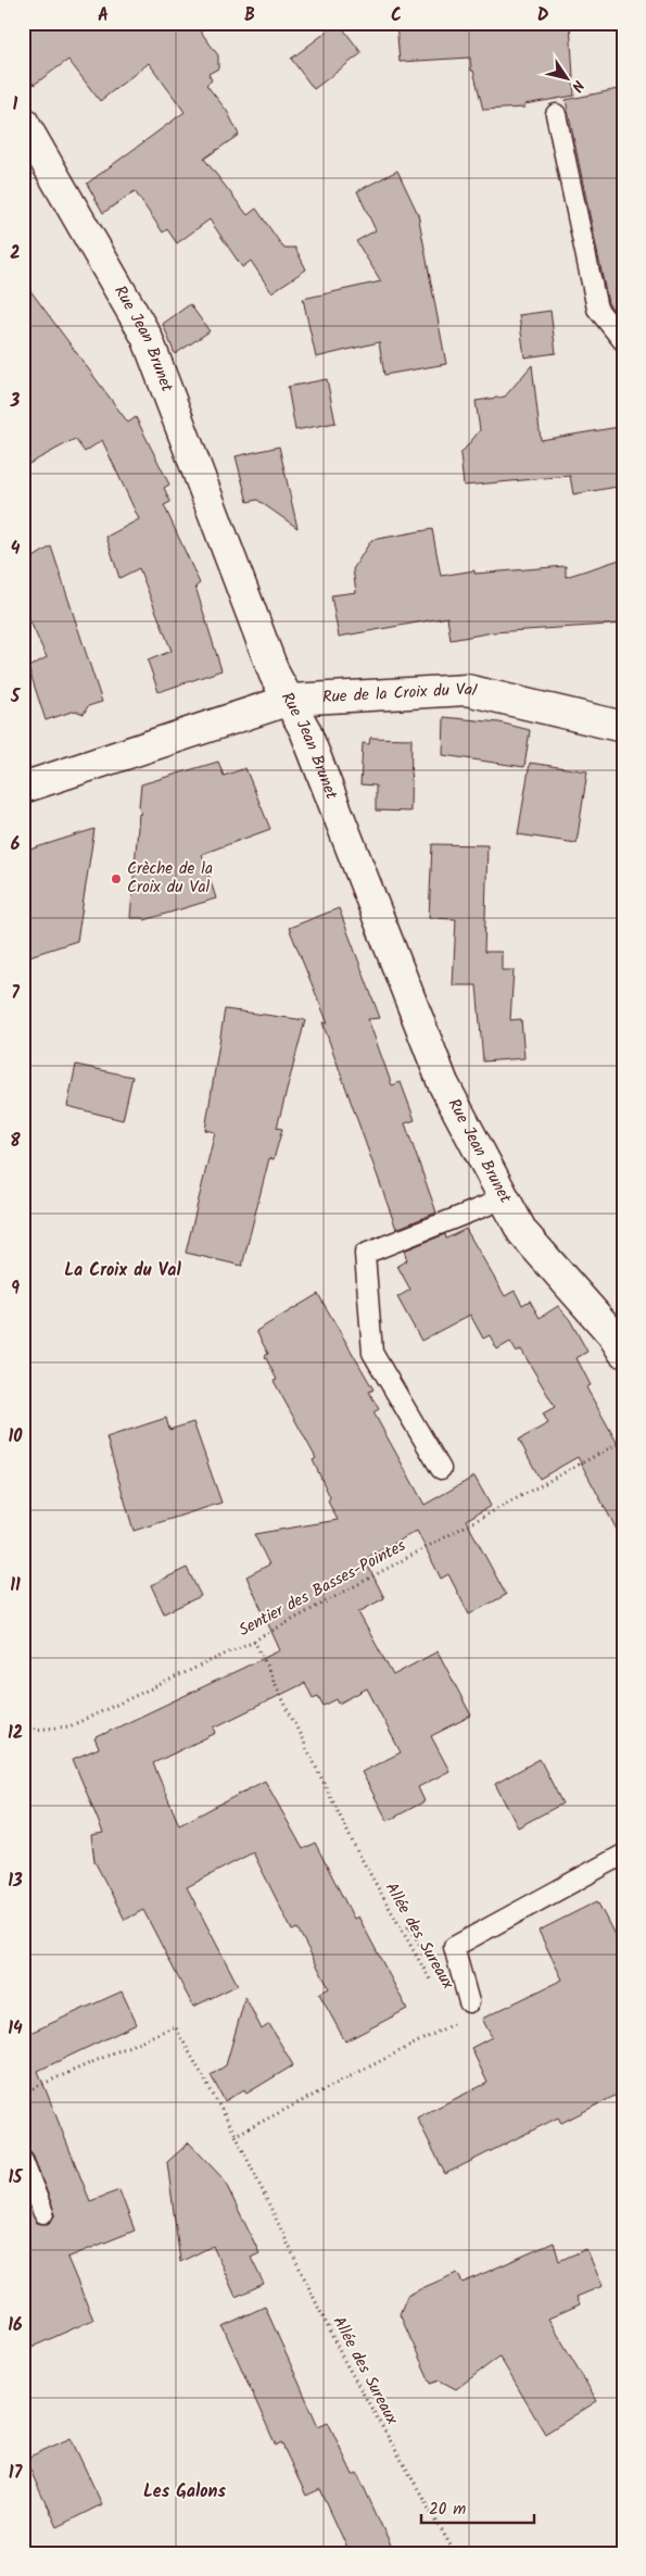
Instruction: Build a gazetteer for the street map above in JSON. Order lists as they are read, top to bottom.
{
  "streets": {
    "street": ["Rue Jean Brunet", "Rue de la Croix du Val"],
    "path": ["Sentier des Basses-Pointes", "Allée des Sureaux"]
  },
  "crossings": [
    ["Rue Jean Brunet", "Rue de la Croix du Val"],
    ["Sentier des Basses-Pointes", "Allée des Sureaux"]
  ],
  "districts": ["La Croix du Val", "Les Galons"],
  "places": ["Crèche de la Croix du Val"],
  "scale_bar": "20 m",
  "north": "bottom right",
  "grid": {
    "columns": [
      "A",
      "B",
      "C",
      "D"
    ],
    "rows": [
      "1",
      "2",
      "3",
      "4",
      "5",
      "6",
      "7",
      "8",
      "9",
      "10",
      "11",
      "12",
      "13",
      "14",
      "15",
      "16",
      "17"
    ]
  }
}
